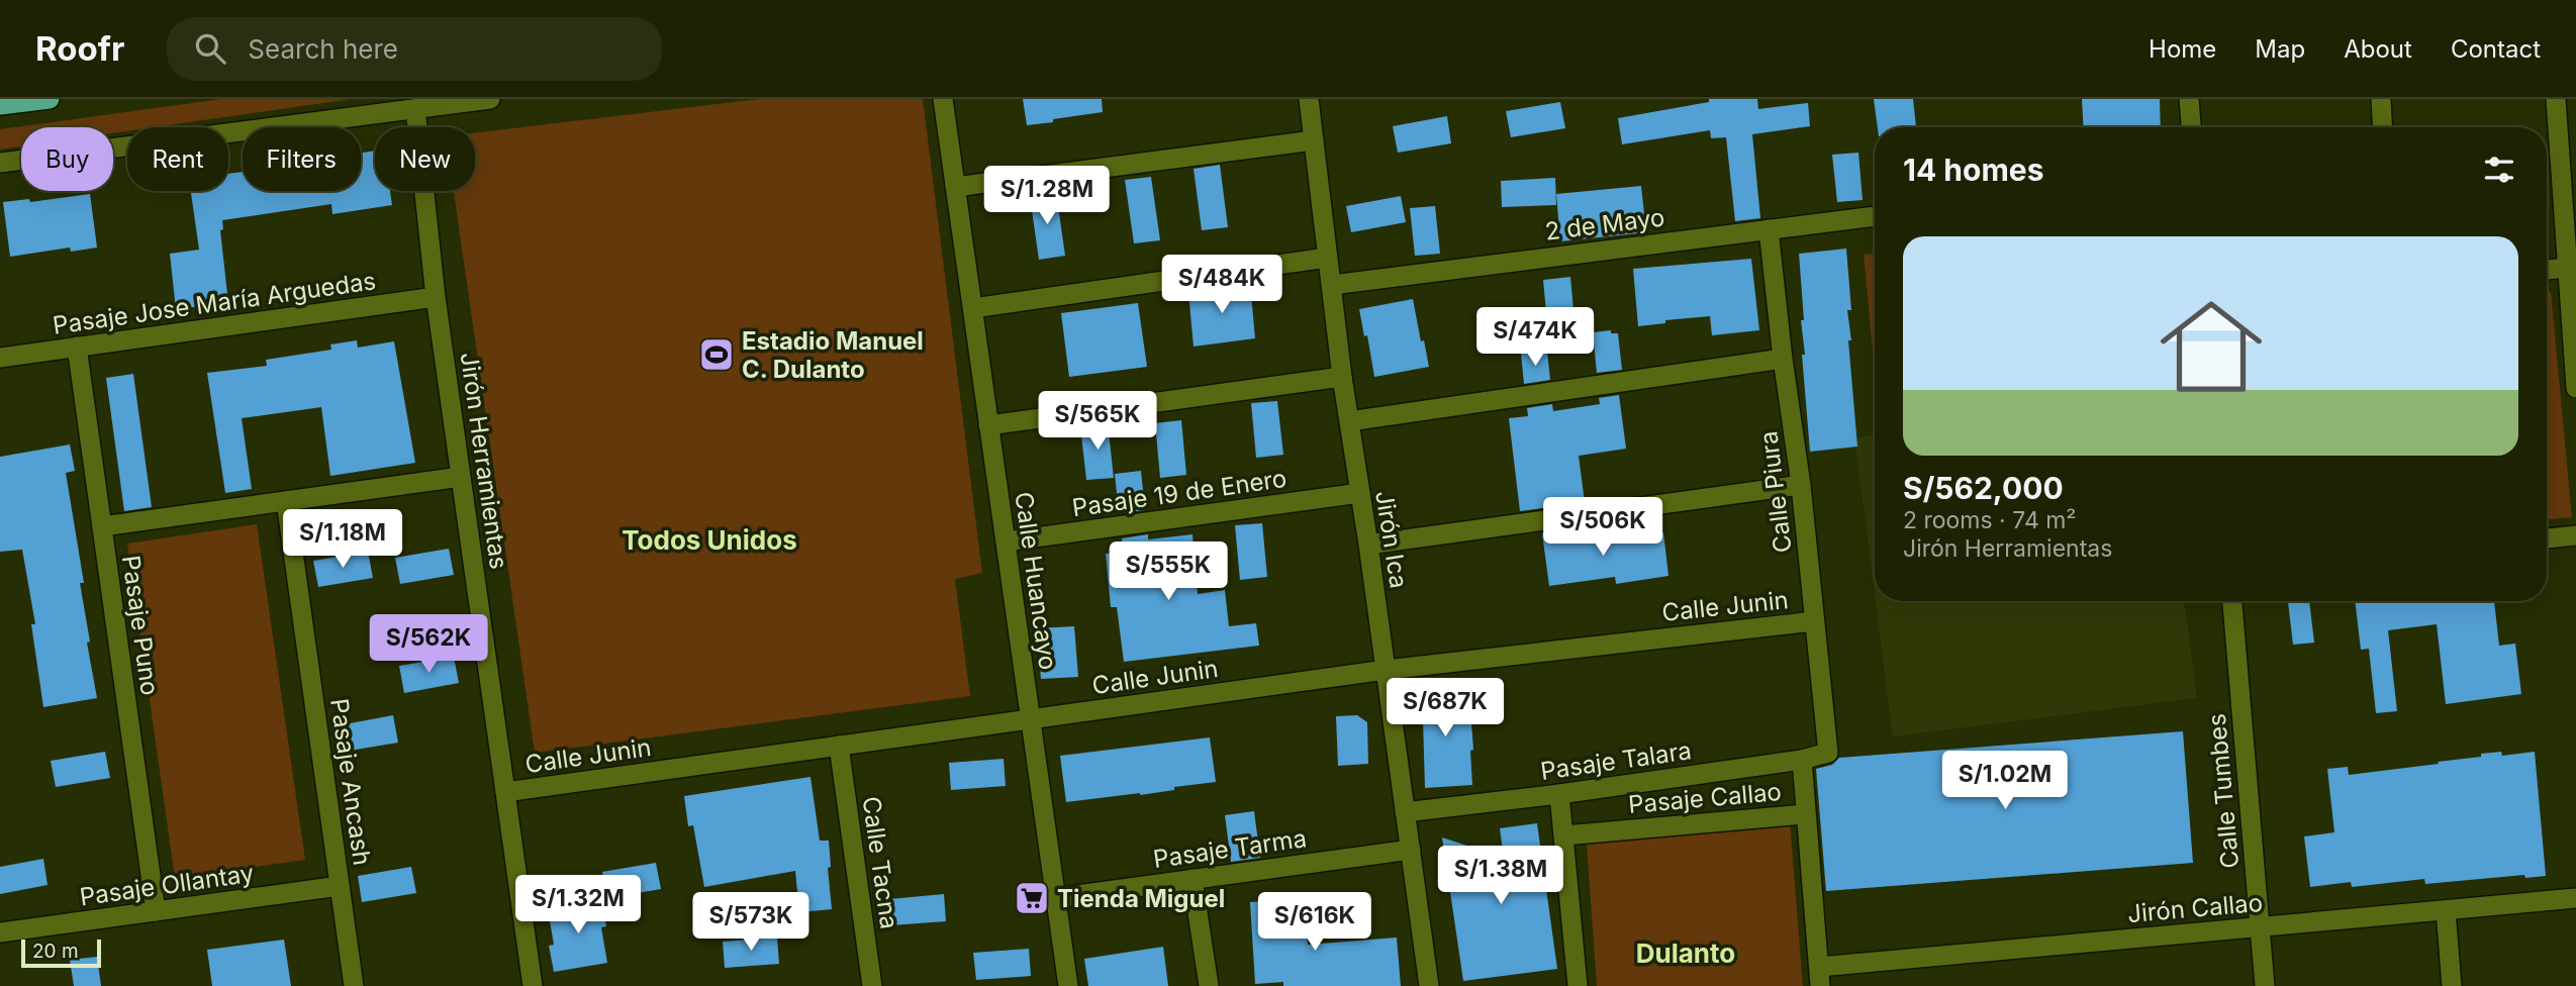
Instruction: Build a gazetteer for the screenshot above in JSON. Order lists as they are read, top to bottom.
{
  "streets": {
    "street": [
      "2 de Mayo",
      "Pasaje Jose María Arguedas",
      "Jirón Herramientas",
      "Calle Piura",
      "Pasaje 19 de Enero",
      "Jirón Ica",
      "Calle Huancayo",
      "Calle Junin",
      "Pasaje Puno",
      "Pasaje Talara",
      "Pasaje Ancash",
      "Calle Tumbes",
      "Pasaje Callao",
      "Pasaje Tarma",
      "Calle Tacna",
      "Pasaje Ollantay",
      "Jirón Callao"
    ]
  },
  "crossings": [
    ["2 de Mayo", "Calle Piura"],
    ["2 de Mayo", "Jirón Ica"],
    ["Pasaje Jose María Arguedas", "Jirón Herramientas"],
    ["Pasaje Jose María Arguedas", "Pasaje Puno"],
    ["Jirón Herramientas", "Calle Junin"],
    ["Calle Piura", "Calle Junin"],
    ["Calle Piura", "Pasaje Talara"],
    ["Pasaje 19 de Enero", "Jirón Ica"],
    ["Pasaje 19 de Enero", "Calle Huancayo"],
    ["Jirón Ica", "Calle Junin"],
    ["Jirón Ica", "Pasaje Talara"],
    ["Jirón Ica", "Pasaje Tarma"],
    ["Calle Huancayo", "Calle Junin"],
    ["Calle Huancayo", "Pasaje Tarma"],
    ["Calle Junin", "Calle Tacna"],
    ["Pasaje Puno", "Pasaje Ollantay"],
    ["Pasaje Ancash", "Pasaje Ollantay"],
    ["Calle Tumbes", "Jirón Callao"],
    ["Pasaje Callao", "Jirón Callao"]
  ],
  "districts": ["Todos Unidos", "Dulanto"],
  "places": {
    "sports": ["Estadio Manuel C. Dulanto"],
    "supermarket": ["Tienda Miguel"]
  },
  "scale_bar": "20 m",
  "page": {
    "header": "Roofr",
    "search": "Search here",
    "nav": [
      "Home",
      "Map",
      "About",
      "Contact"
    ],
    "chip": [
      "Buy",
      "Rent",
      "Filters",
      "New"
    ],
    "heading": "14 homes",
    "price": [
      "S/1.28M",
      "S/484K",
      "S/474K",
      "S/565K",
      "S/506K",
      "S/1.18M",
      "S/555K",
      "S/562K",
      "S/687K",
      "S/1.02M",
      "S/1.38M",
      "S/1.32M",
      "S/573K",
      "S/616K"
    ],
    "list": [
      {
        "name": "S/562,000",
        "note": "2 rooms · 74 m² · Jirón Herramientas"
      }
    ],
    "scale": "20 m"
  }
}
